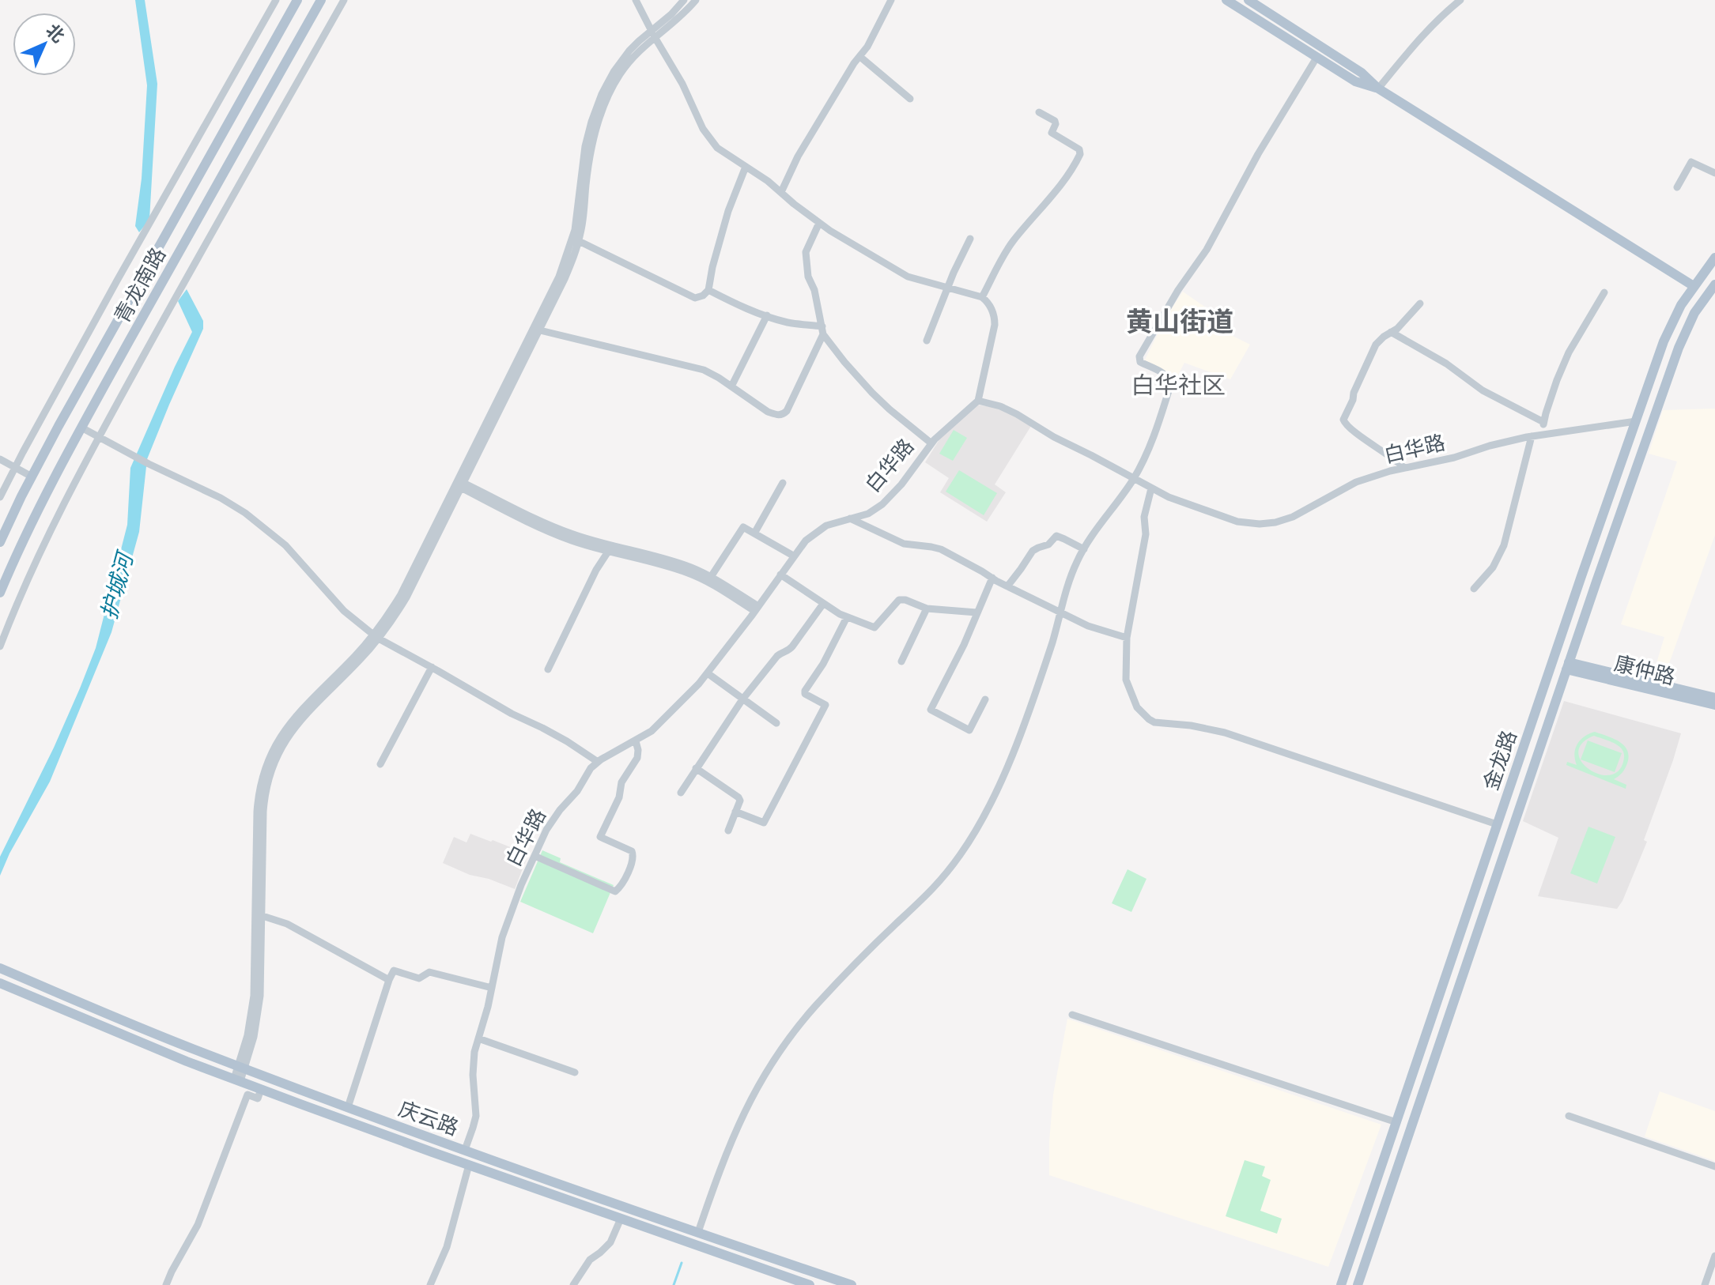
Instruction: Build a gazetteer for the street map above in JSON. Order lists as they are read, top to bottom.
{
  "streets": {
    "main road": [
      "青龙南路",
      "康仲路",
      "金龙路",
      "庆云路"
    ],
    "street": ["白华路"]
  },
  "crossings": [
    ["白华路", "金龙路"],
    ["白华路", "庆云路"],
    ["康仲路", "金龙路"]
  ],
  "districts": ["黄山街道", "白华社区"],
  "water": ["护城河"],
  "north": "top right"
}
